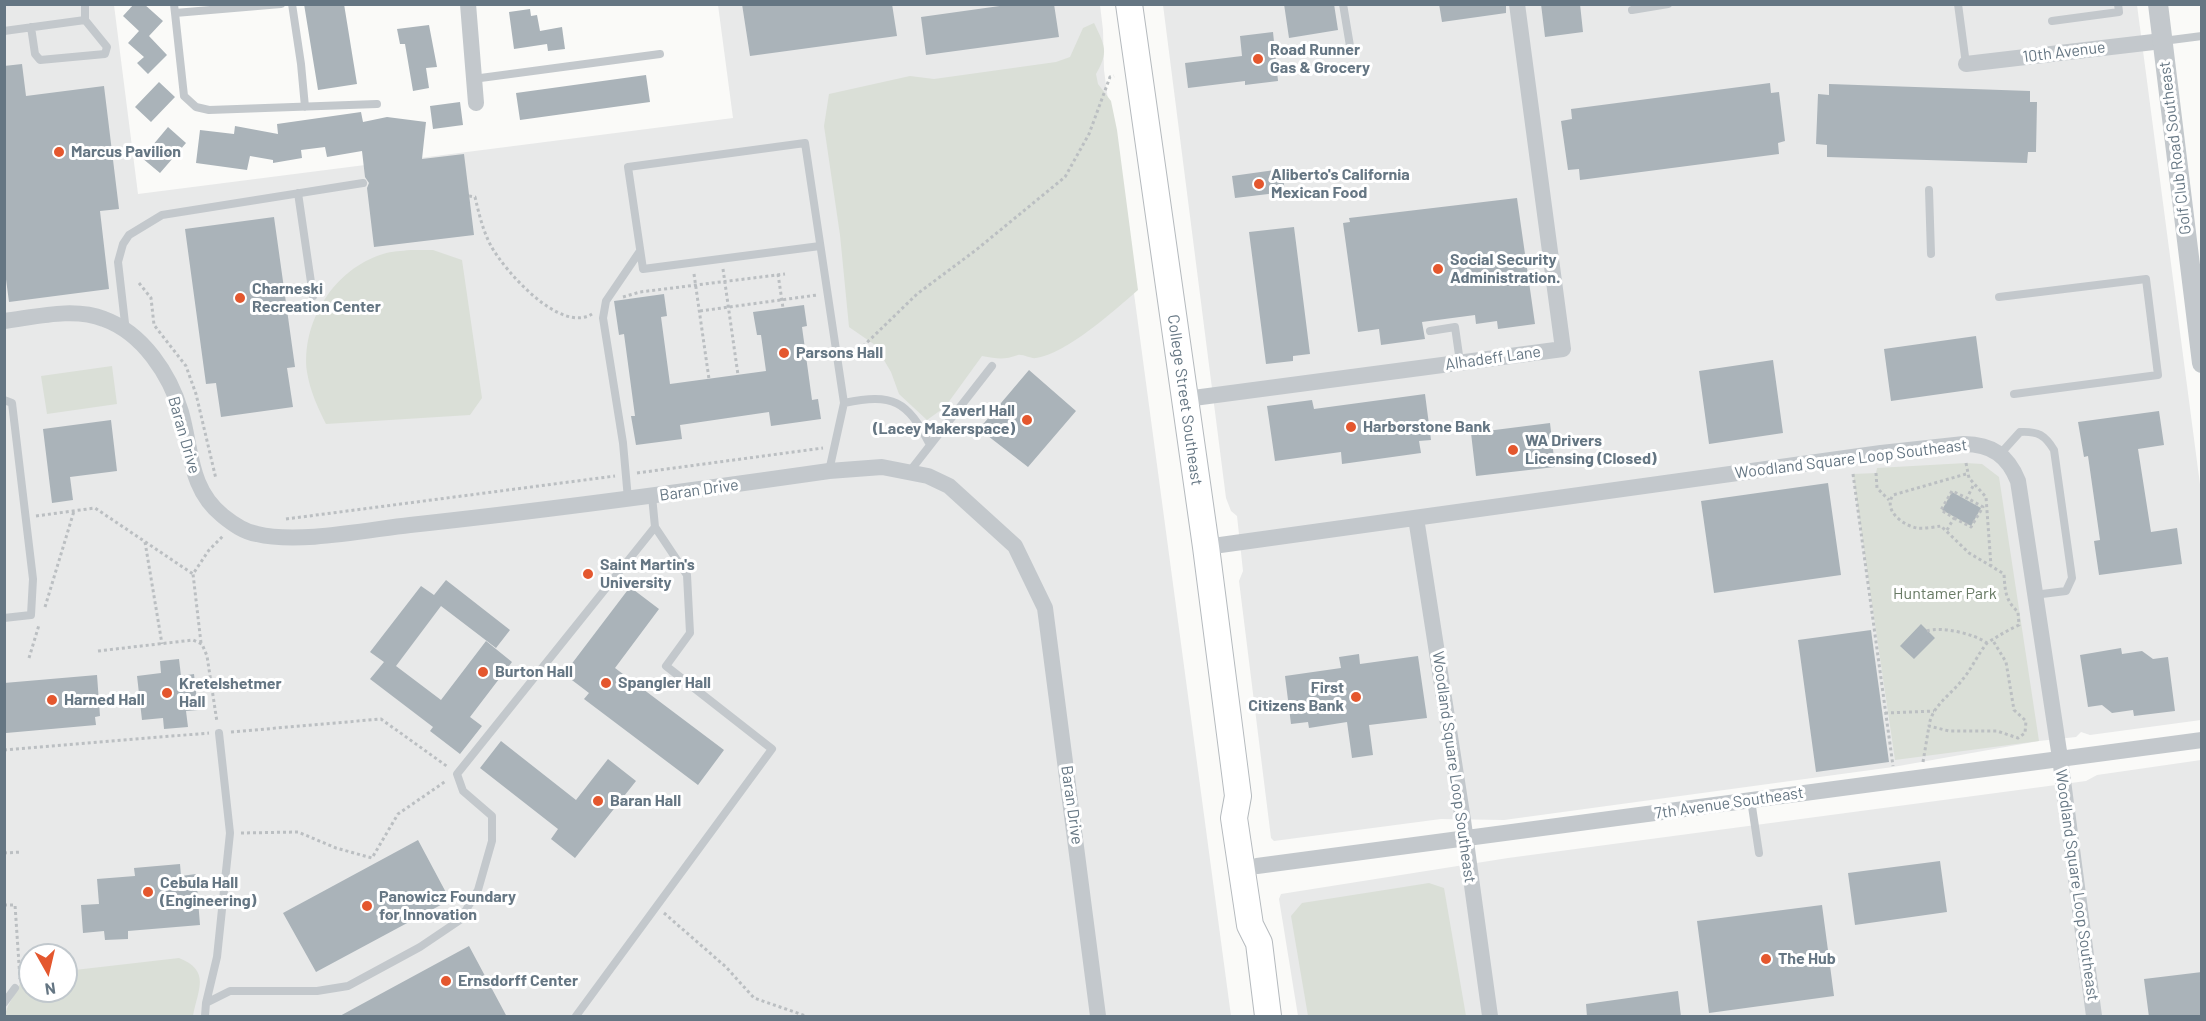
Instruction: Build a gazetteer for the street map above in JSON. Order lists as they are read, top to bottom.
{
  "streets": {
    "main road": ["College Street Southeast"],
    "street": [
      "10th Avenue",
      "Golf Club Road Southeast",
      "Alhadeff Lane",
      "Baran Drive",
      "Woodland Square Loop Southeast",
      "7th Avenue Southeast"
    ]
  },
  "crossings": [
    ["10th Avenue", "Golf Club Road Southeast"],
    ["Alhadeff Lane", "College Street Southeast"],
    ["College Street Southeast", "Woodland Square Loop Southeast"],
    ["College Street Southeast", "7th Avenue Southeast"],
    ["Woodland Square Loop Southeast", "7th Avenue Southeast"]
  ],
  "parks": ["Huntamer Park"],
  "places": [
    "Road Runner Gas & Grocery",
    "Marcus Pavilion",
    "Aliberto's California Mexican Food",
    "Social Security Administration.",
    "Charneski Recreation Center",
    "Parsons Hall",
    "Zaverl Hall (Lacey Makerspace)",
    "Harborstone Bank",
    "WA Drivers Licensing (Closed)",
    "Saint Martin's University",
    "Burton Hall",
    "Spangler Hall",
    "Kretelshetmer Hall",
    "First Citizens Bank",
    "Harned Hall",
    "Baran Hall",
    "Cebula Hall (Engineering)",
    "Panowicz Foundary for Innovation",
    "The Hub",
    "Ernsdorff Center"
  ],
  "north": "bottom"
}
